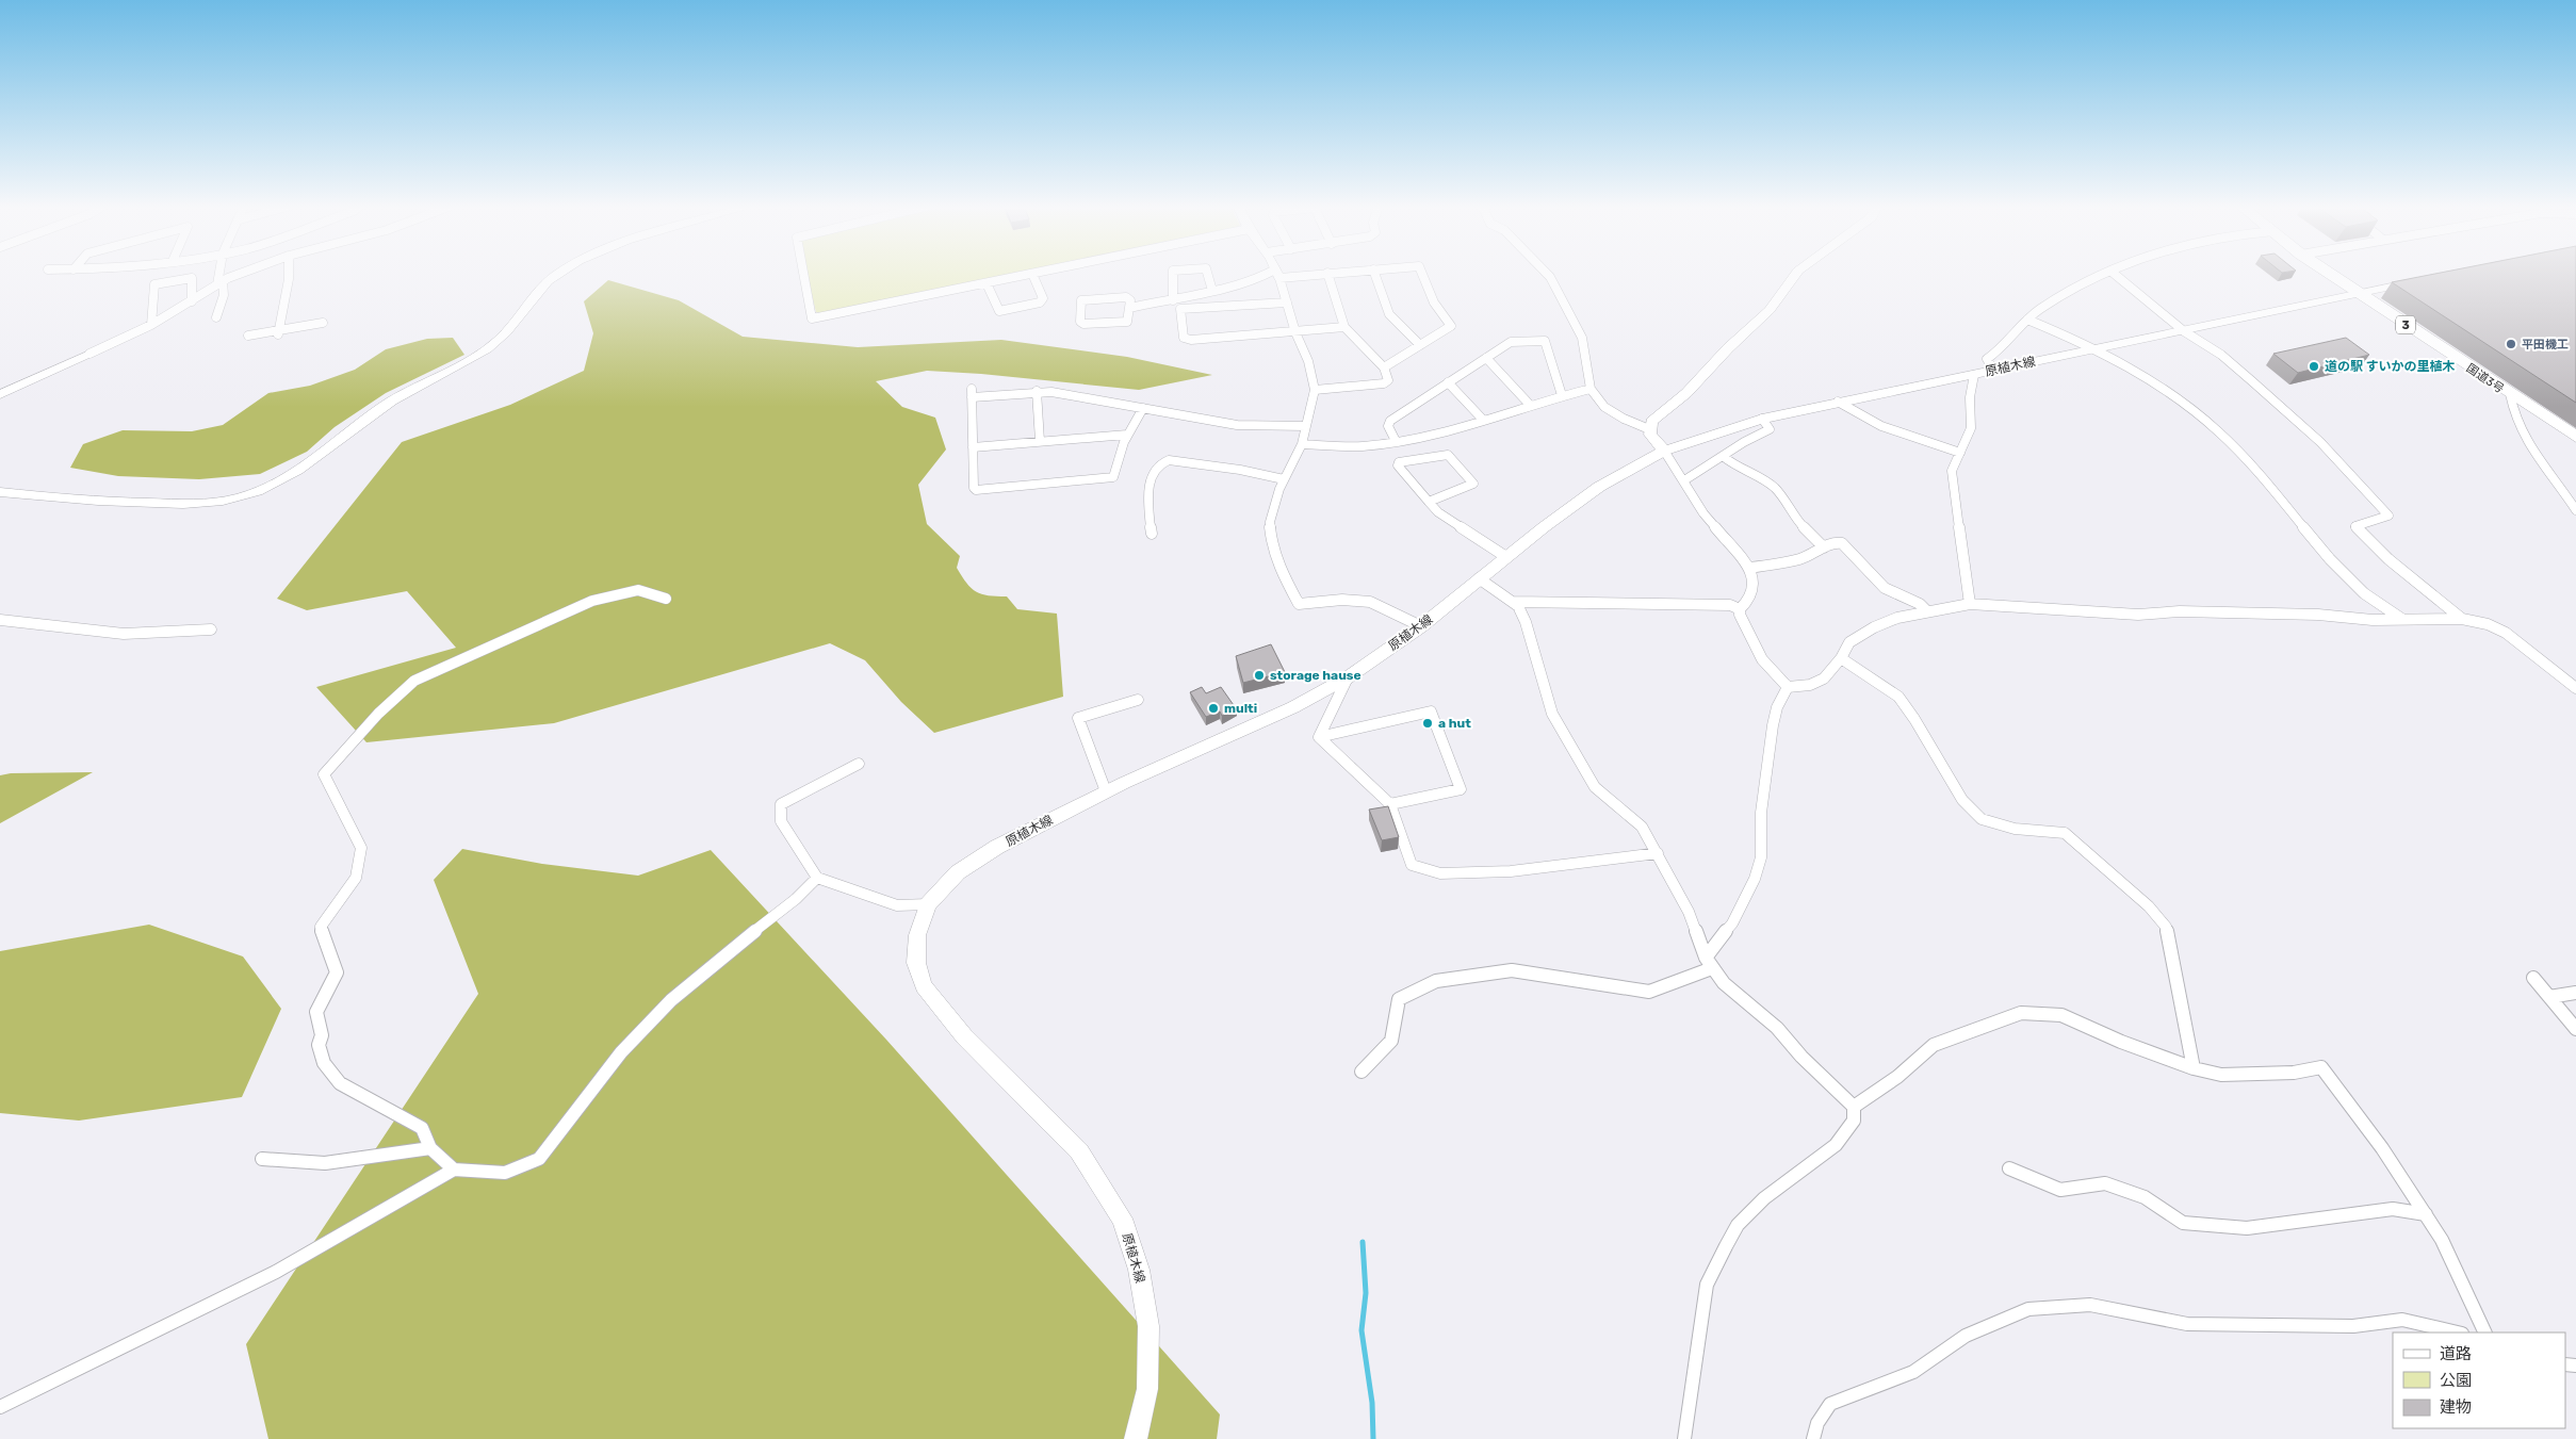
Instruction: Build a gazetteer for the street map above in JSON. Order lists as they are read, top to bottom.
{
  "streets": {
    "highway": ["3", "国道3号"],
    "main road": ["原植木線"]
  },
  "crossings": [
    ["原植木線", "国道3号"]
  ],
  "places": [
    "平田機工",
    "道の駅 すいかの里植木",
    "storage hause",
    "multi",
    "a hut"
  ],
  "legend": ["道路", "公園", "建物"]
}
